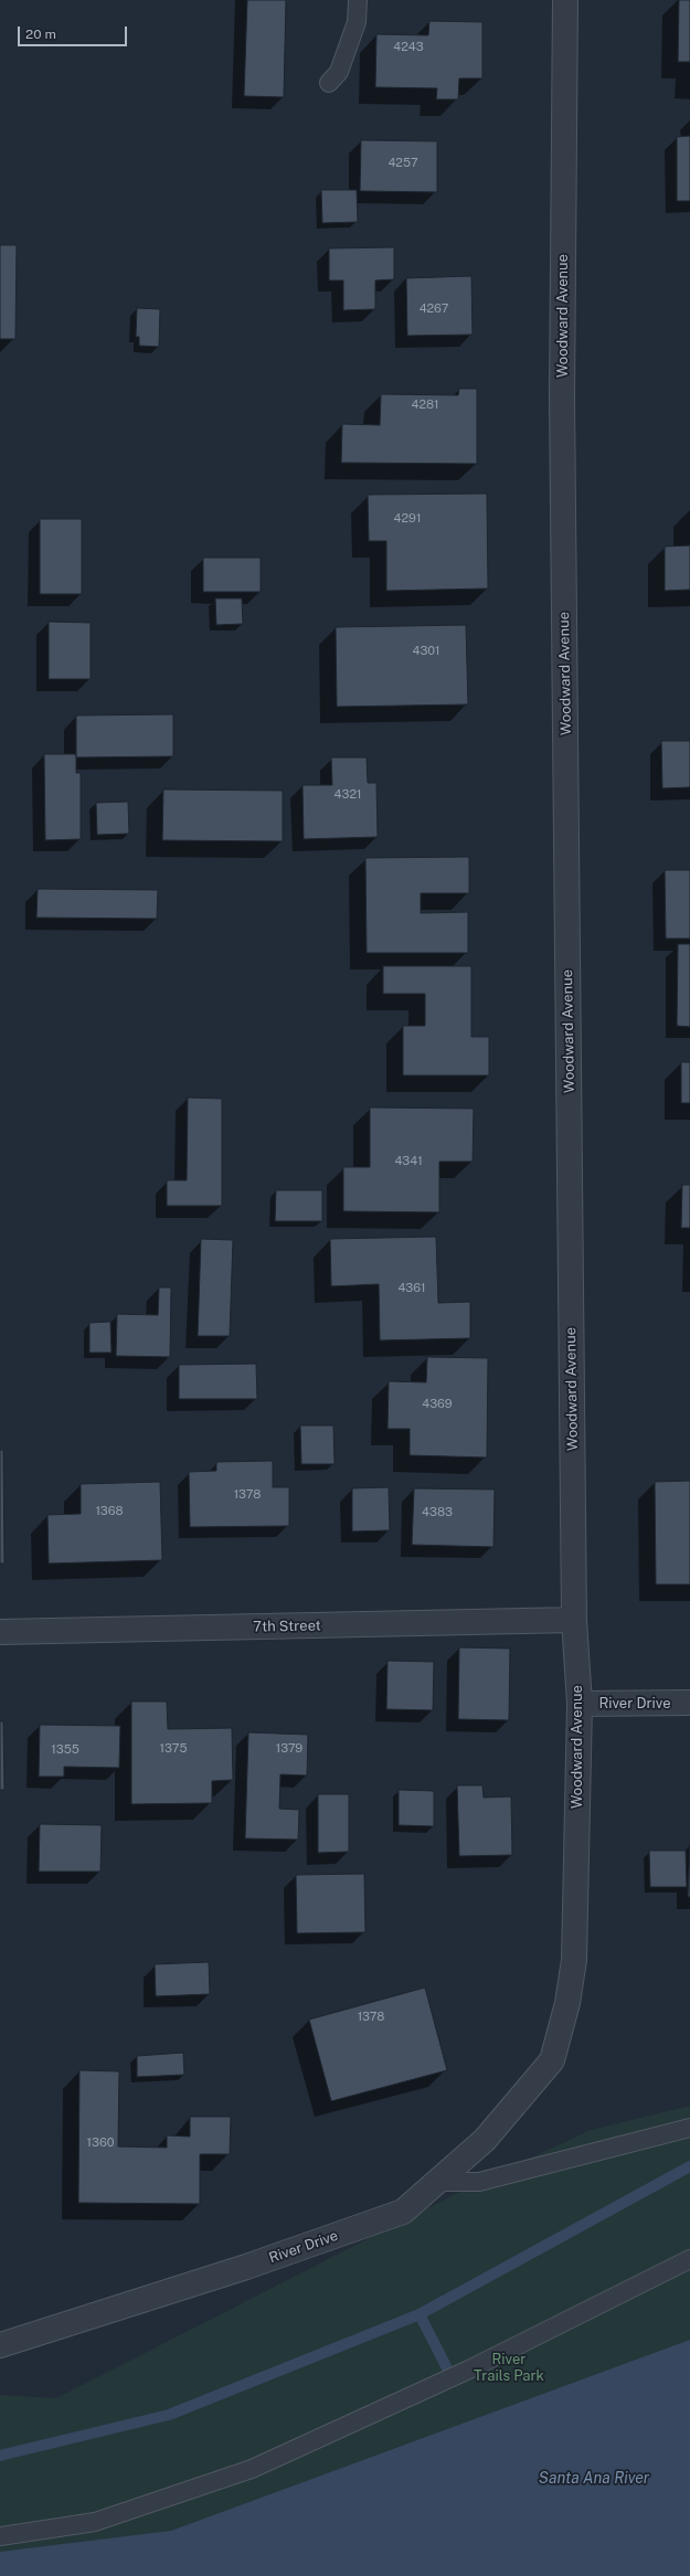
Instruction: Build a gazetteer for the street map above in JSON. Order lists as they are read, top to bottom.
{
  "streets": {
    "street": ["Woodward Avenue", "7th Street", "River Drive"]
  },
  "crossings": [
    ["Woodward Avenue", "7th Street"],
    ["Woodward Avenue", "River Drive"]
  ],
  "water": ["Santa Ana River"],
  "parks": ["River Trails Park"],
  "house_numbers": [
    "4243",
    "4257",
    "4267",
    "4281",
    "4291",
    "4301",
    "4321",
    "4341",
    "4361",
    "4369",
    "1378",
    "1368",
    "4383",
    "1375",
    "1379",
    "1355",
    "1378",
    "1360"
  ],
  "scale_bar": "20 m"
}
